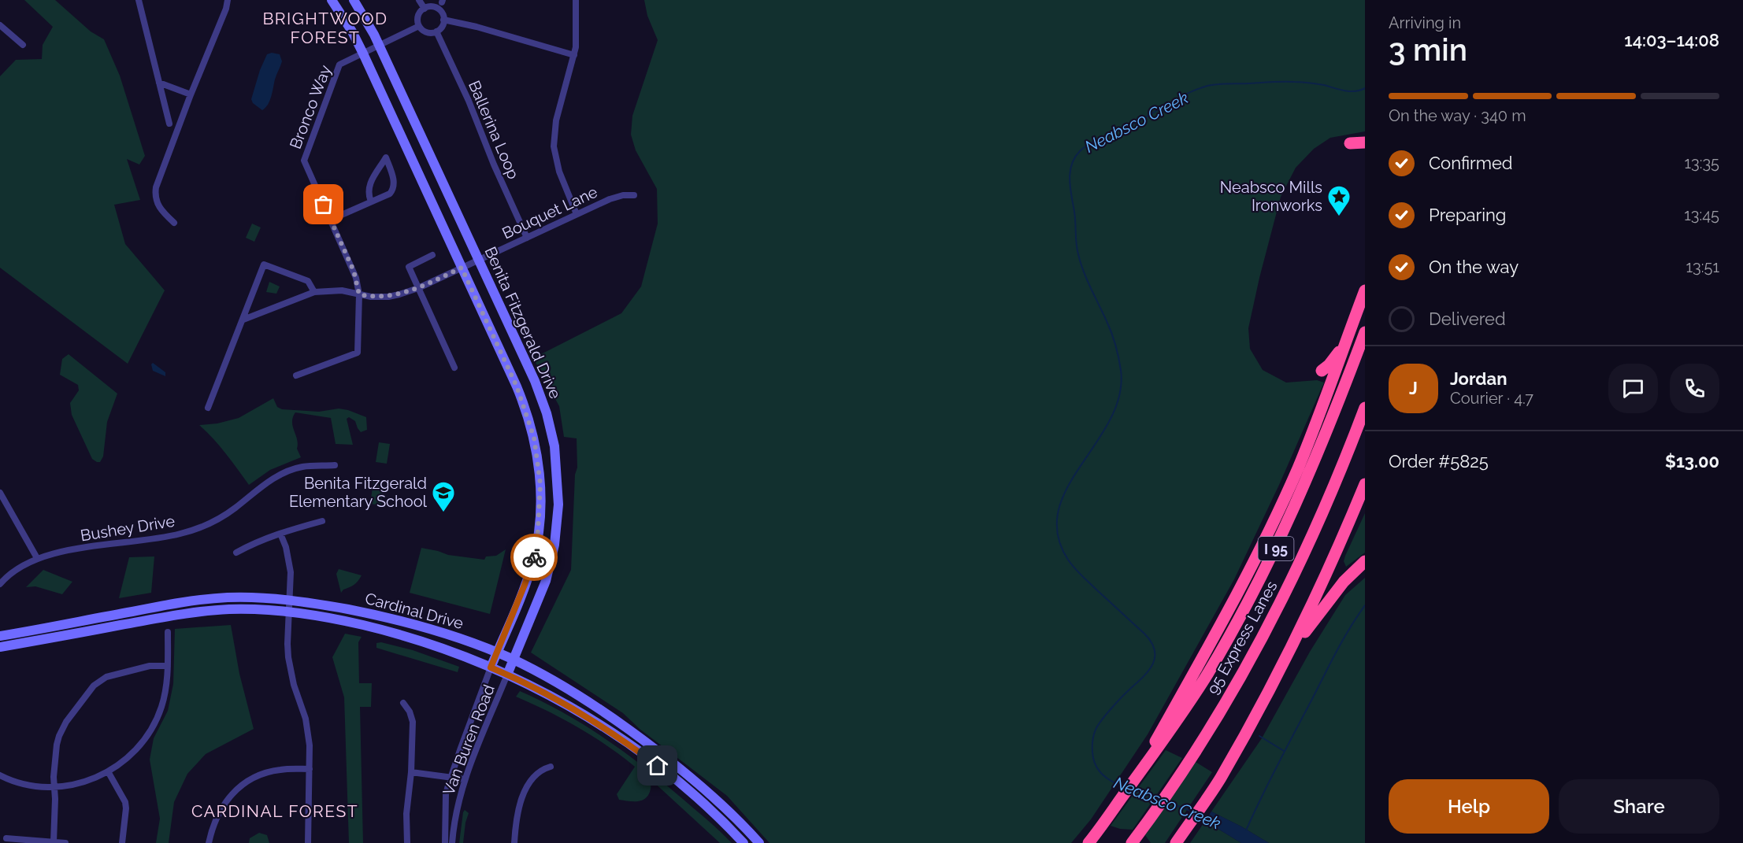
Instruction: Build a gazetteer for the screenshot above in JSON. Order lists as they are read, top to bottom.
{
  "streets": {
    "highway": ["I 95", "95 Express Lanes"],
    "main road": ["Benita Fitzgerald Drive", "Cardinal Drive"],
    "street": [
      "Bronco Way",
      "Ballerina Loop",
      "Bouquet Lane",
      "Bushey Drive",
      "Van Buren Road"
    ]
  },
  "crossings": [
    ["Bronco Way", "Ballerina Loop"],
    ["Bronco Way", "Bouquet Lane"],
    ["Bronco Way", "Benita Fitzgerald Drive"],
    ["Ballerina Loop", "Bouquet Lane"],
    ["Bouquet Lane", "Benita Fitzgerald Drive"],
    ["Benita Fitzgerald Drive", "Cardinal Drive"],
    ["Benita Fitzgerald Drive", "Van Buren Road"],
    ["Cardinal Drive", "Van Buren Road"]
  ],
  "districts": ["BRIGHTWOOD FOREST", "CARDINAL FOREST"],
  "water": ["Neabsco Creek"],
  "places": {
    "place": ["Neabsco Mills Ironworks"],
    "school or university": ["Benita Fitzgerald Elementary School"]
  },
  "page": {
    "heading": ["3 min", "Arriving in", "14:03–14:08"],
    "panel": [
      "Jordan",
      "Courier · 4.7",
      "Order #5825",
      "$13.00"
    ],
    "bar": "On the way · 340 m",
    "list": [
      ["Confirmed", "13:35"],
      ["Preparing", "13:45"],
      ["On the way", "13:51"],
      "Delivered"
    ],
    "round": "J",
    "buttons": ["Help", "Share"]
  }
}
